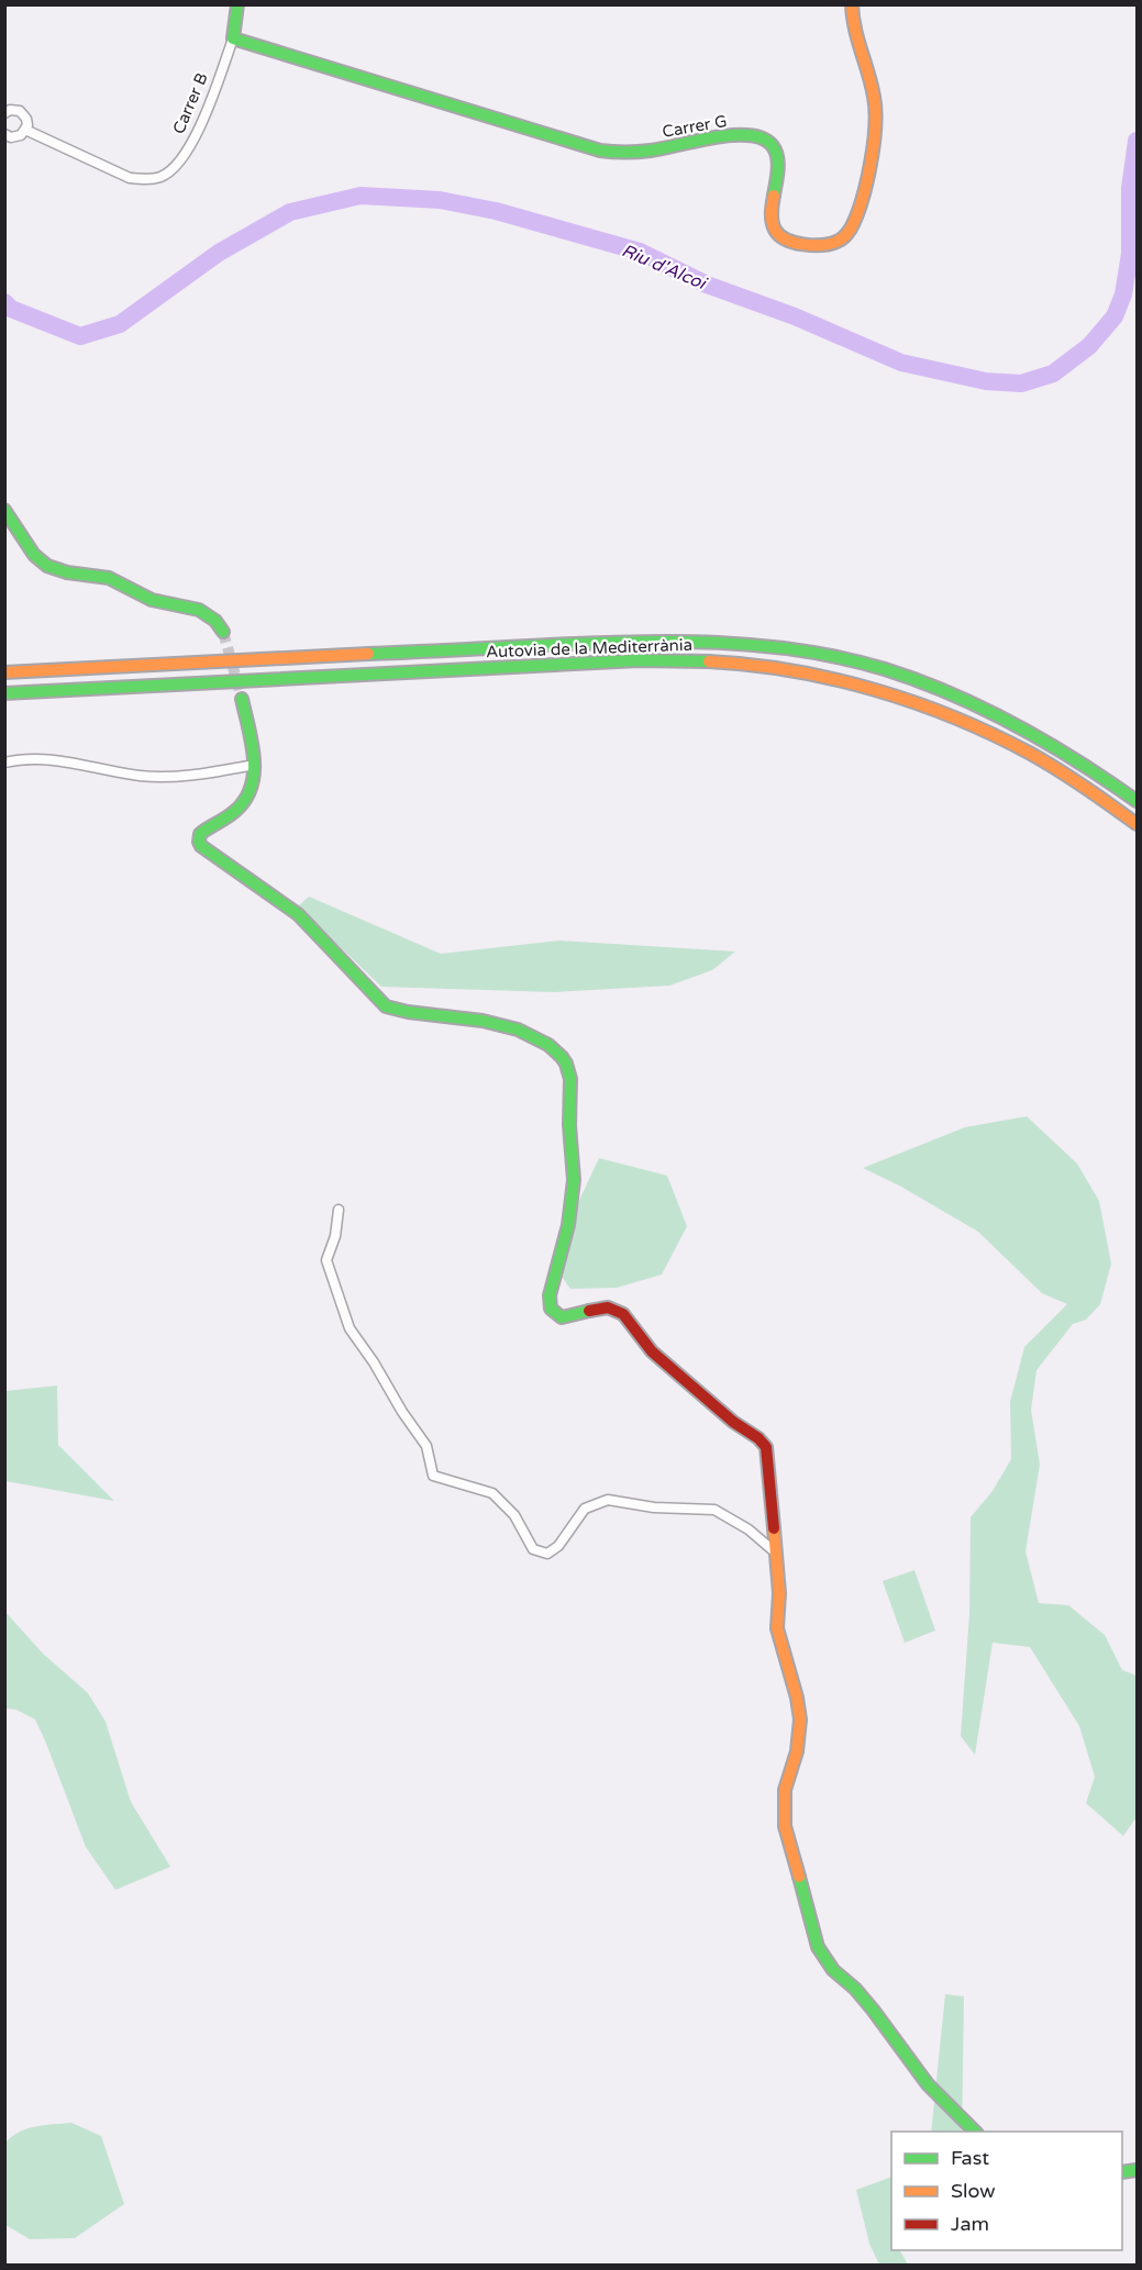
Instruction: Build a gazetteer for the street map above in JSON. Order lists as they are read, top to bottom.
{
  "streets": {
    "main road": ["Carrer B", "Carrer G", "Autovia de la Mediterrània"]
  },
  "crossings": [
    ["Carrer B", "Carrer G"]
  ],
  "water": ["Riu d'Alcoi"],
  "legend": ["Fast", "Slow", "Jam"]
}
